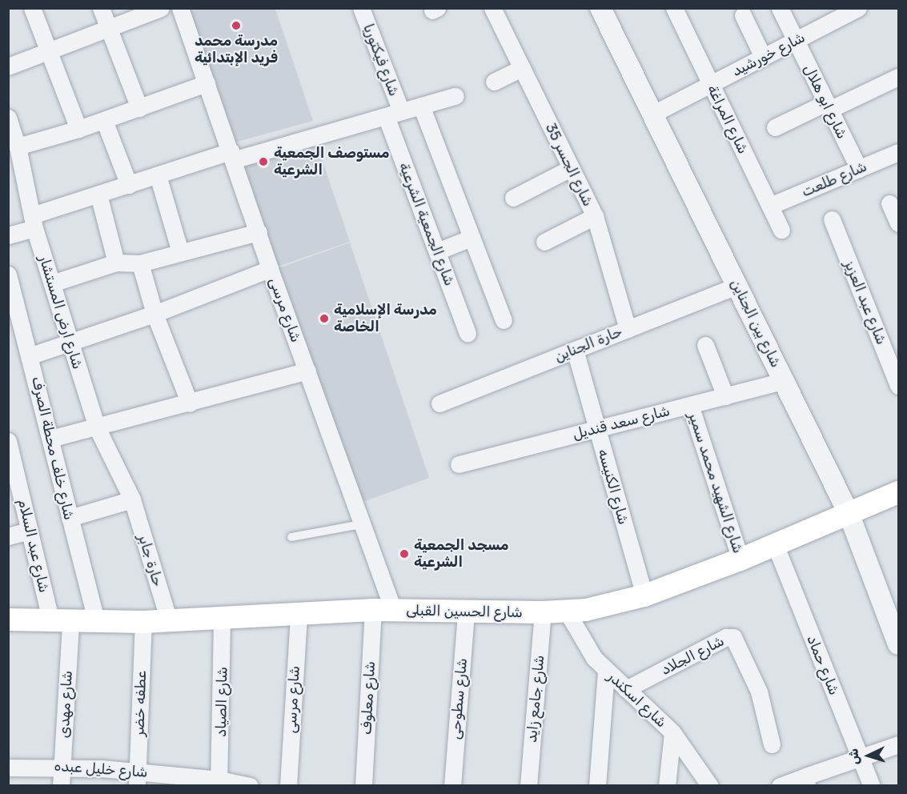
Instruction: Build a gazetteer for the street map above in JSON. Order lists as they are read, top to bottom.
{
  "streets": {
    "main road": ["شارع الحسين القبلى"],
    "street": [
      "شارع خورشيد",
      "شارع فيكتوريا",
      "شارع ابو هلال",
      "شارع المراغة",
      "شارع الجسر 35",
      "شارع طلعت",
      "شارع الجمعية الشرعية",
      "شارع عبد العزيز",
      "شارع مرسى",
      "شارع ارض المستشار",
      "شارع بين الجناين",
      "حارة الجناين",
      "شارع سعد قنديل",
      "شارع خلف محطة الصرف",
      "شارع الشهيد محمد سمير",
      "شارع الكنيسه",
      "شارع عبد السلام",
      "حارة جابر",
      "شارع الجلاد",
      "شارع حماد",
      "شارع معلوف",
      "شارع سطوحى",
      "شارع جامع زايد",
      "شارع اسكندر",
      "شارع الصياد",
      "عطفه خضر",
      "شارع مهدى",
      "شارع خليل عبده"
    ]
  },
  "crossings": [
    ["شارع خورشيد", "شارع ابو هلال"],
    ["شارع خورشيد", "شارع المراغة"],
    ["شارع خورشيد", "شارع بين الجناين"],
    ["شارع فيكتوريا", "شارع الجمعية الشرعية"],
    ["شارع ابو هلال", "شارع طلعت"],
    ["شارع المراغة", "شارع طلعت"],
    ["شارع الجسر 35", "حارة الجناين"],
    ["شارع مرسى", "شارع الحسين القبلى"],
    ["شارع مرسى", "شارع معلوف"],
    ["شارع ارض المستشار", "حارة جابر"],
    ["شارع بين الجناين", "حارة الجناين"],
    ["شارع بين الجناين", "شارع سعد قنديل"],
    ["شارع بين الجناين", "شارع الحسين القبلى"],
    ["حارة الجناين", "شارع الكنيسه"],
    ["شارع سعد قنديل", "شارع الشهيد محمد سمير"],
    ["شارع سعد قنديل", "شارع الكنيسه"],
    ["شارع خلف محطة الصرف", "شارع الحسين القبلى"],
    ["شارع الشهيد محمد سمير", "شارع الحسين القبلى"],
    ["شارع الكنيسه", "شارع الحسين القبلى"],
    ["شارع عبد السلام", "شارع الحسين القبلى"],
    ["شارع عبد السلام", "شارع مهدى"],
    ["حارة جابر", "شارع الحسين القبلى"],
    ["شارع الحسين القبلى", "شارع حماد"],
    ["شارع الحسين القبلى", "شارع معلوف"],
    ["شارع الحسين القبلى", "شارع سطوحى"],
    ["شارع الحسين القبلى", "شارع جامع زايد"],
    ["شارع الحسين القبلى", "شارع اسكندر"],
    ["شارع الحسين القبلى", "شارع الصياد"],
    ["شارع الحسين القبلى", "عطفه خضر"],
    ["شارع الحسين القبلى", "شارع مهدى"],
    ["شارع الجلاد", "شارع اسكندر"],
    ["شارع الصياد", "شارع خليل عبده"],
    ["عطفه خضر", "شارع خليل عبده"],
    ["شارع مهدى", "شارع خليل عبده"]
  ],
  "places": [
    "مدرسة محمد فريد الإبتدائية",
    "مستوصف الجمعية الشرعية",
    "مدرسة الإسلامية الخاصة",
    "مسجد الجمعية الشرعية"
  ],
  "north": "left"
}
